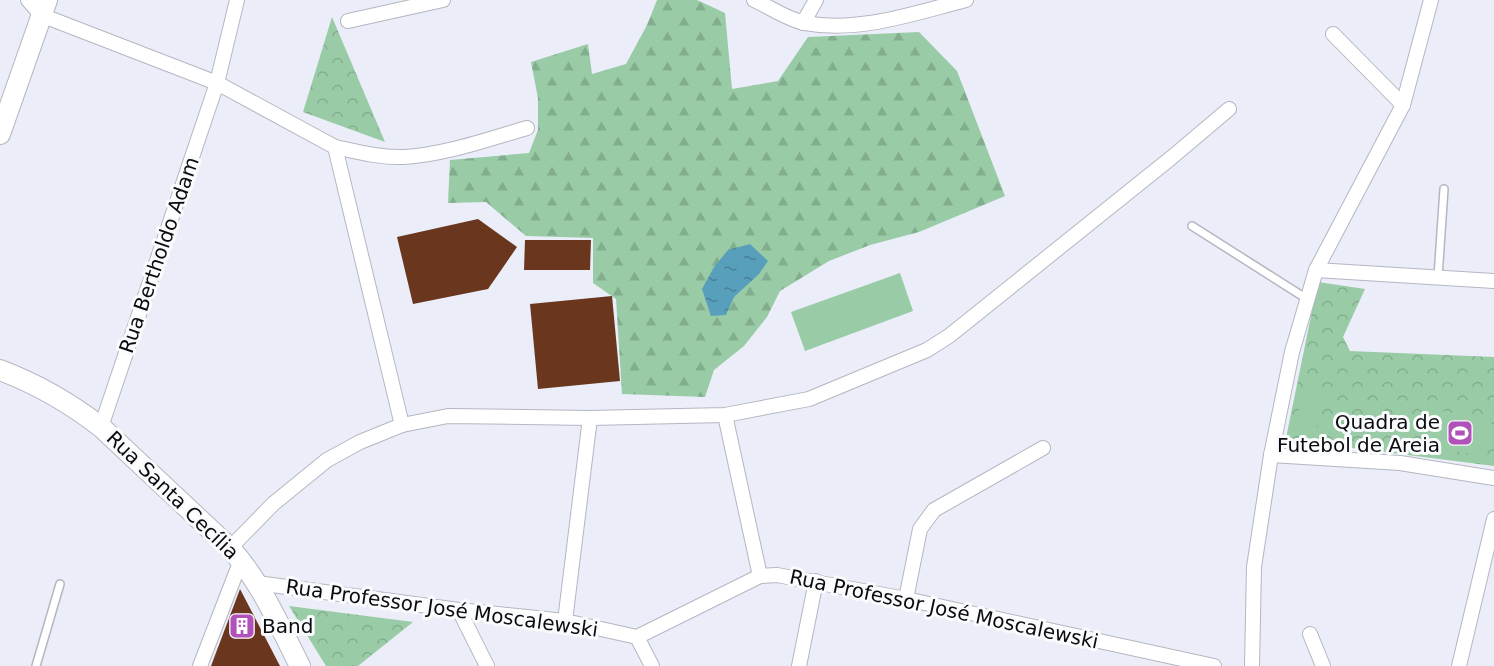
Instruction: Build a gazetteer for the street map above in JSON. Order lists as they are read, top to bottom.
{
  "streets": {
    "main road": ["Rua Santa Cecília"],
    "street": ["Rua Bertholdo Adam", "Rua Professor José Moscalewski"]
  },
  "crossings": [
    ["Rua Bertholdo Adam", "Rua Santa Cecília"],
    ["Rua Santa Cecília", "Rua Professor José Moscalewski"]
  ],
  "places": {
    "sports": ["Quadra de Futebol de Areia"],
    "building": ["Band"]
  }
}
